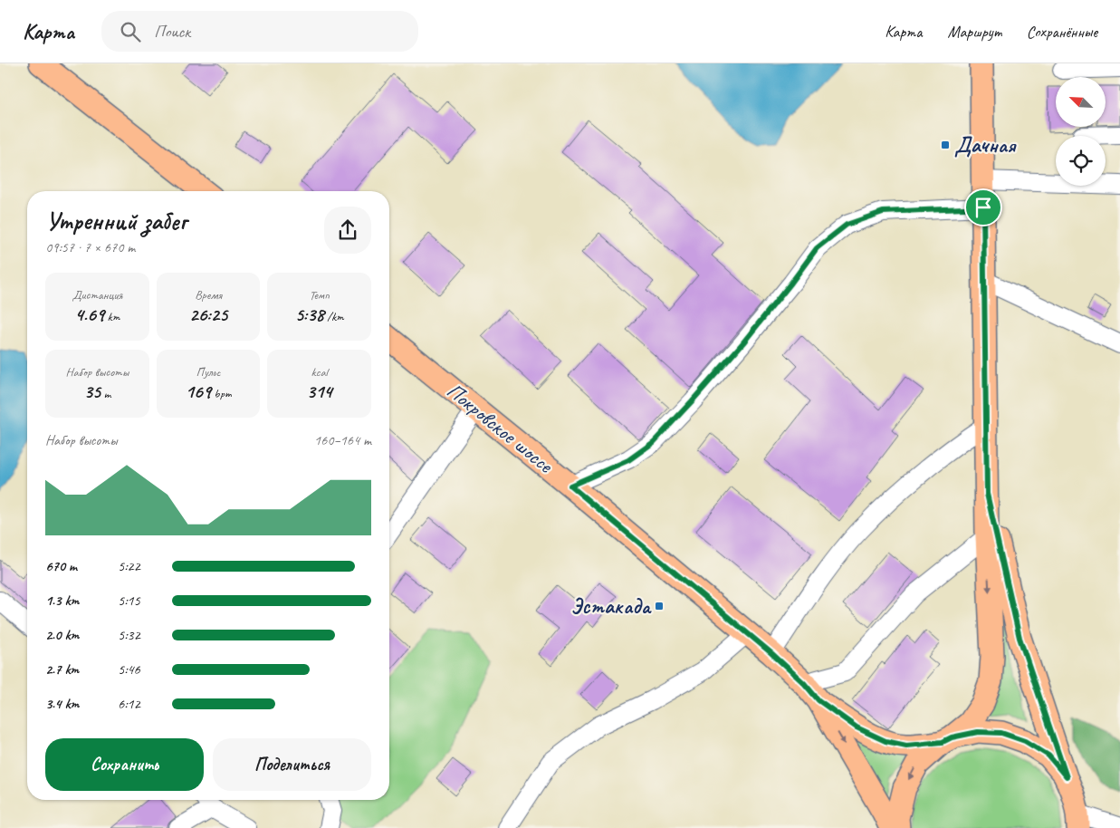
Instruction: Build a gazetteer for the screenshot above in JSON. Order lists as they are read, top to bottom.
{
  "streets": {
    "main road": ["Покровское шоссе"]
  },
  "places": {
    "transit": ["Дачная", "Эстакада"]
  },
  "north": "top left",
  "page": {
    "header": "Карта",
    "search": "Поиск",
    "nav": ["Карта", "Маршрут", "Сохранённые"],
    "heading": ["Утренний забег", "09:57 · 7 × 670 m"],
    "stats": [
      ["Дистанция", "4.69 km"],
      ["Время", "26:25"],
      ["Темп", "5:38 /km"],
      ["Набор высоты", "35 m"],
      ["Пульс", "169 bpm"],
      ["kcal", "314"]
    ],
    "chart": ["Набор высоты", "160–164 m"],
    "list": [
      {
        "name": "670 m",
        "note": "5:22"
      },
      {
        "name": "1.3 km",
        "note": "5:15"
      },
      {
        "name": "2.0 km",
        "note": "5:32"
      },
      {
        "name": "2.7 km",
        "note": "5:46"
      },
      {
        "name": "3.4 km",
        "note": "6:12"
      }
    ],
    "buttons": ["Сохранить", "Поделиться"]
  }
}
